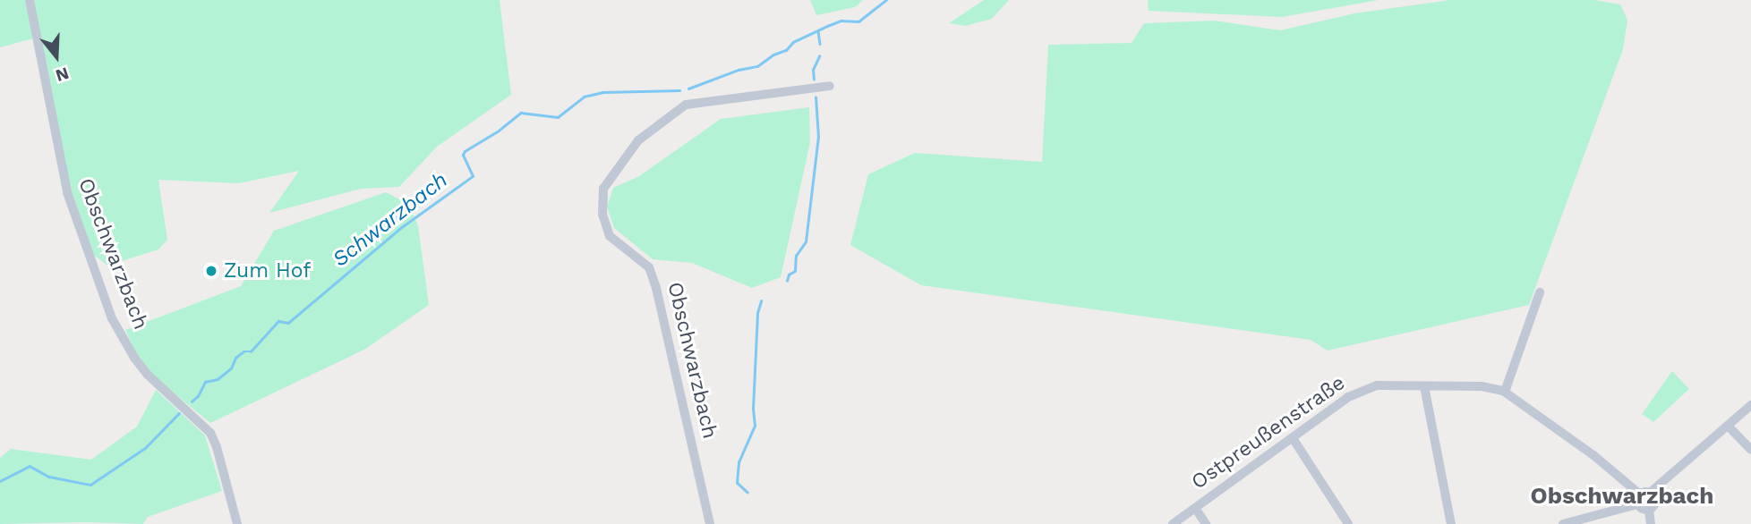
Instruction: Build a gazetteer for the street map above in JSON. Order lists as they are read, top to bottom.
{
  "streets": {
    "street": ["Obschwarzbach", "Ostpreußenstraße"]
  },
  "districts": ["Obschwarzbach"],
  "water": ["Schwarzbach"],
  "places": ["Zum Hof"],
  "north": "bottom"
}
